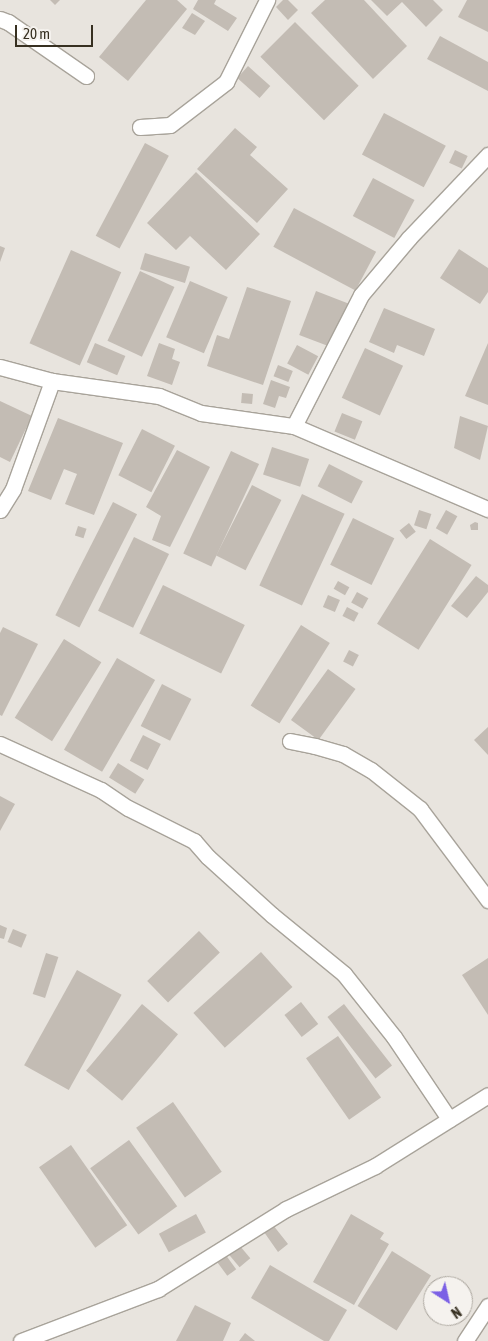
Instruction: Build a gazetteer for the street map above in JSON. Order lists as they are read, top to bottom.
{
  "scale_bar": "20 m",
  "north": "bottom right"
}
